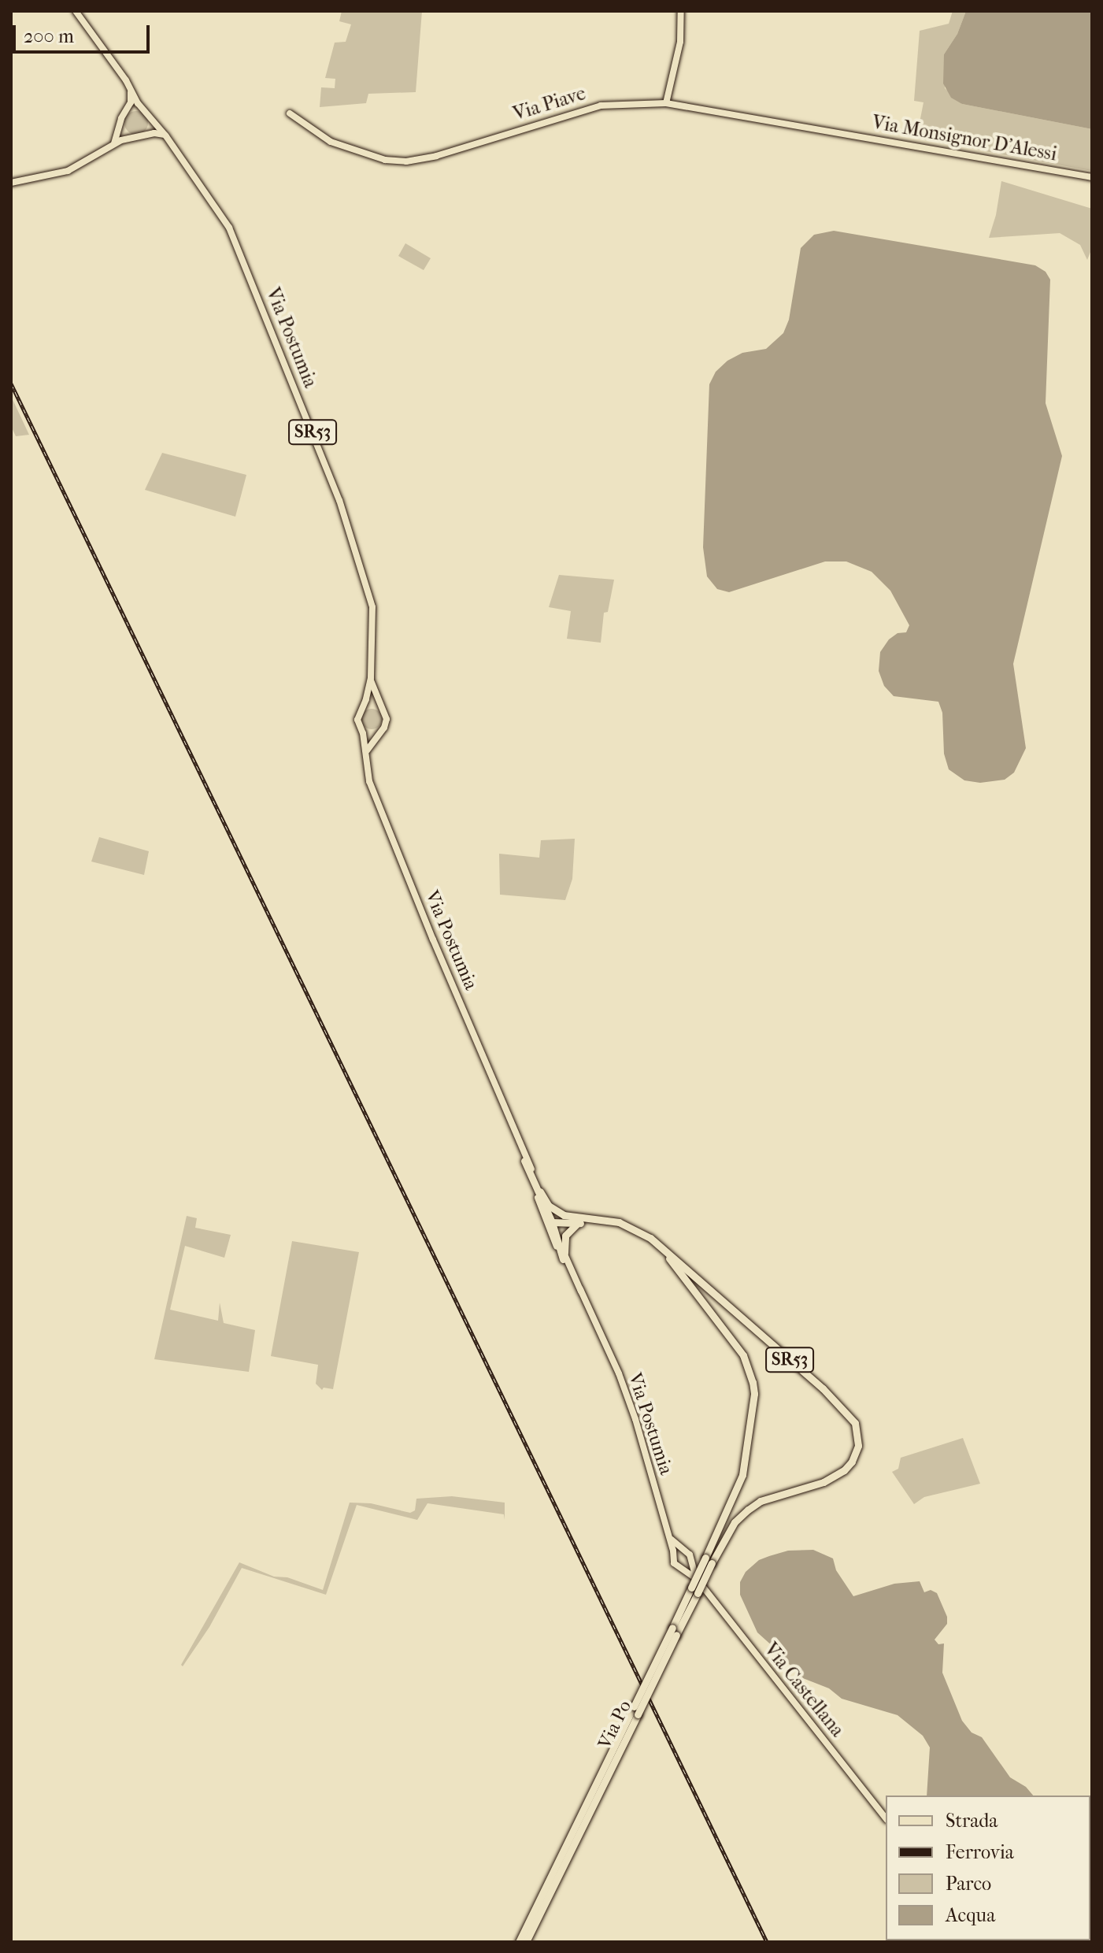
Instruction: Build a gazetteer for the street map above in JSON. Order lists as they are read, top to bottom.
{
  "streets": {
    "highway": ["SR53", "Via Po"],
    "main road": [
      "Via Piave",
      "Via Monsignor D'Alessi",
      "Via Postumia",
      "Via Castellana"
    ]
  },
  "crossings": [
    ["Via Piave", "Via Monsignor D'Alessi"],
    ["Via Postumia", "SR53"],
    ["SR53", "Via Po"]
  ],
  "legend": [
    "Strada",
    "Ferrovia",
    "Parco",
    "Acqua"
  ],
  "scale_bar": "200 m"
}
